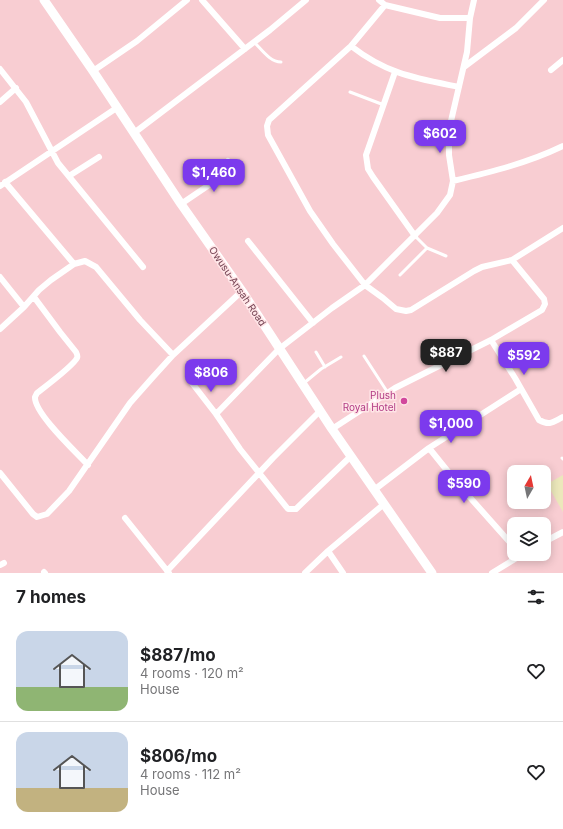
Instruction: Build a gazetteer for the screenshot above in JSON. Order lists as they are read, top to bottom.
{
  "streets": {
    "street": ["Owusu-Ansah Road"]
  },
  "places": ["Plush Royal Hotel"],
  "north": "top",
  "page": {
    "price": [
      "$602",
      "$1,460",
      "$887",
      "$592",
      "$806",
      "$1,000",
      "$590"
    ],
    "heading": "7 homes",
    "list": [
      {
        "name": "$887/mo",
        "note": "4 rooms · 120 m² · House"
      },
      {
        "name": "$806/mo",
        "note": "4 rooms · 112 m² · House"
      }
    ]
  }
}
